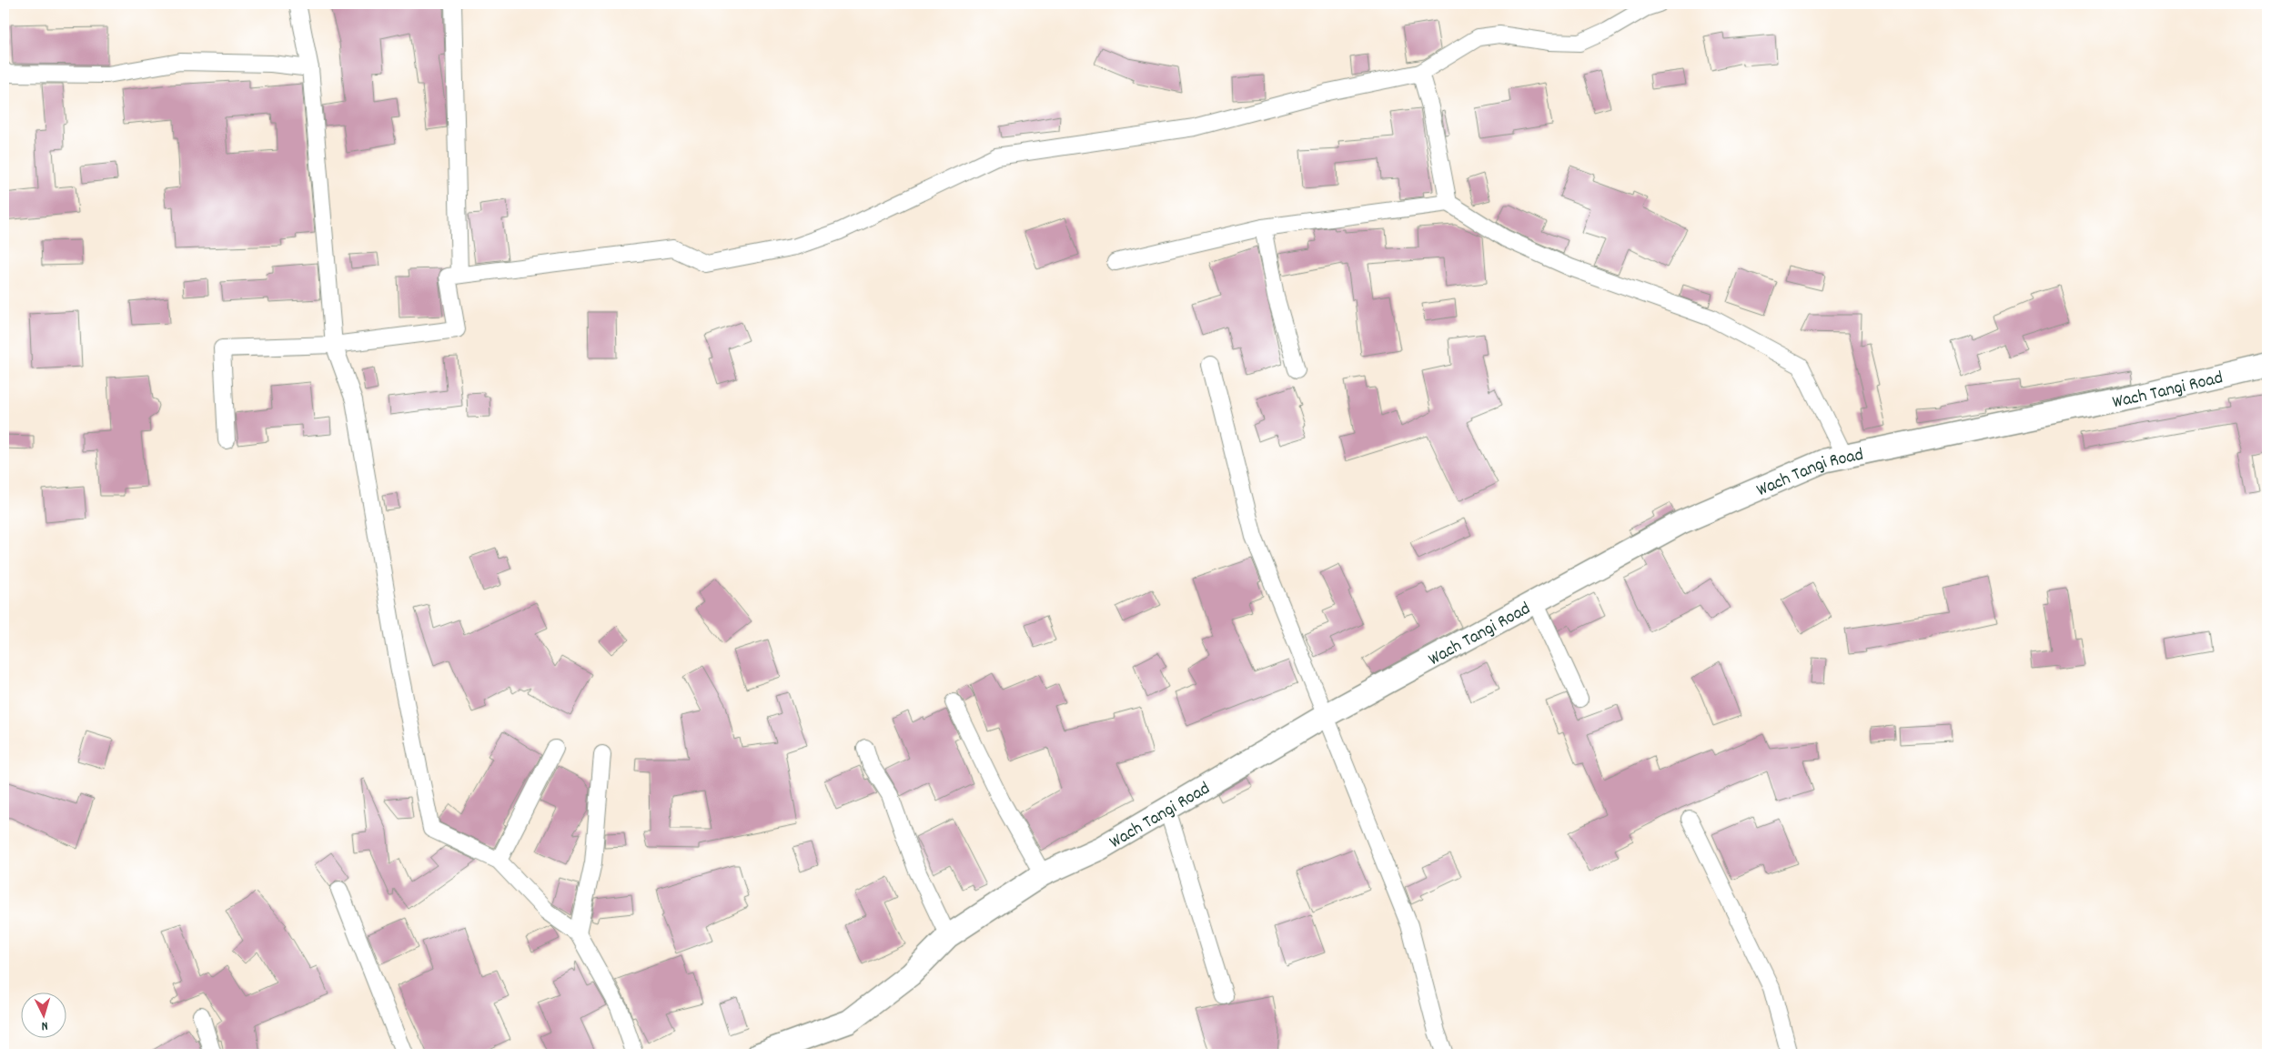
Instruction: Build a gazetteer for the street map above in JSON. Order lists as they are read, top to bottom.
{
  "streets": {
    "main road": ["Wach Tangi Road"]
  },
  "north": "bottom"
}
